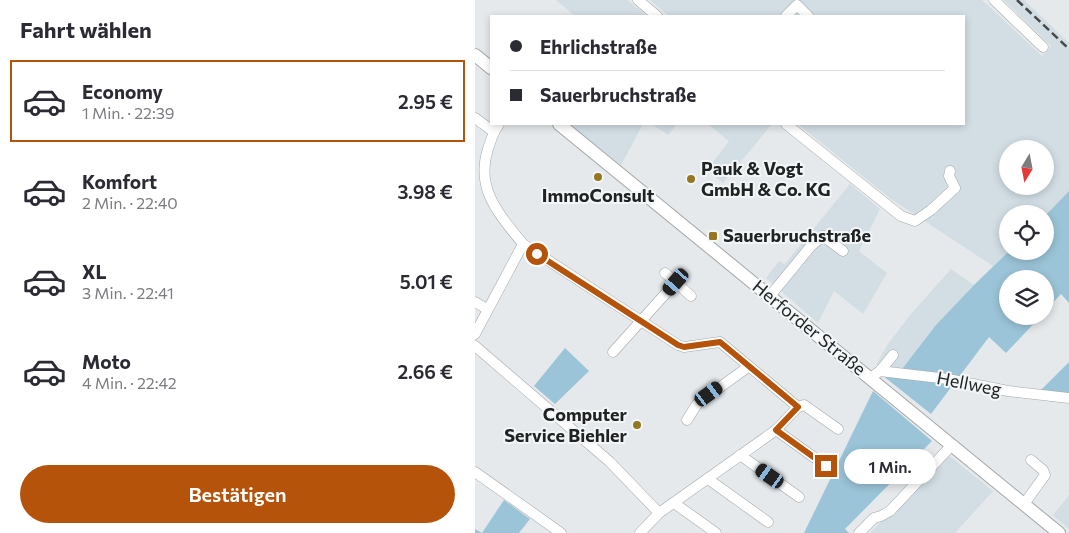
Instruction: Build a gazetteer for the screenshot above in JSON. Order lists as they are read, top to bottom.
{
  "streets": {
    "main road": ["Herforder Straße"],
    "street": ["Hellweg"]
  },
  "crossings": [
    ["Herforder Straße", "Hellweg"]
  ],
  "places": {
    "other": ["ImmoConsult", "Pauk & Vogt GmbH & Co. KG", "Computer Service Biehler"],
    "transit": ["Sauerbruchstraße"]
  },
  "north": "bottom",
  "page": {
    "heading": "Fahrt wählen",
    "banner": ["Ehrlichstraße", "Sauerbruchstraße"],
    "list": [
      {
        "name": "Economy",
        "note": "1 Min. · 22:39",
        "value": "2.95 €"
      },
      {
        "name": "Komfort",
        "note": "2 Min. · 22:40",
        "value": "3.98 €"
      },
      {
        "name": "XL",
        "note": "3 Min. · 22:41",
        "value": "5.01 €"
      },
      {
        "name": "Moto",
        "note": "4 Min. · 22:42",
        "value": "2.66 €"
      }
    ],
    "bubble": "1 Min.",
    "buttons": "Bestätigen"
  }
}
